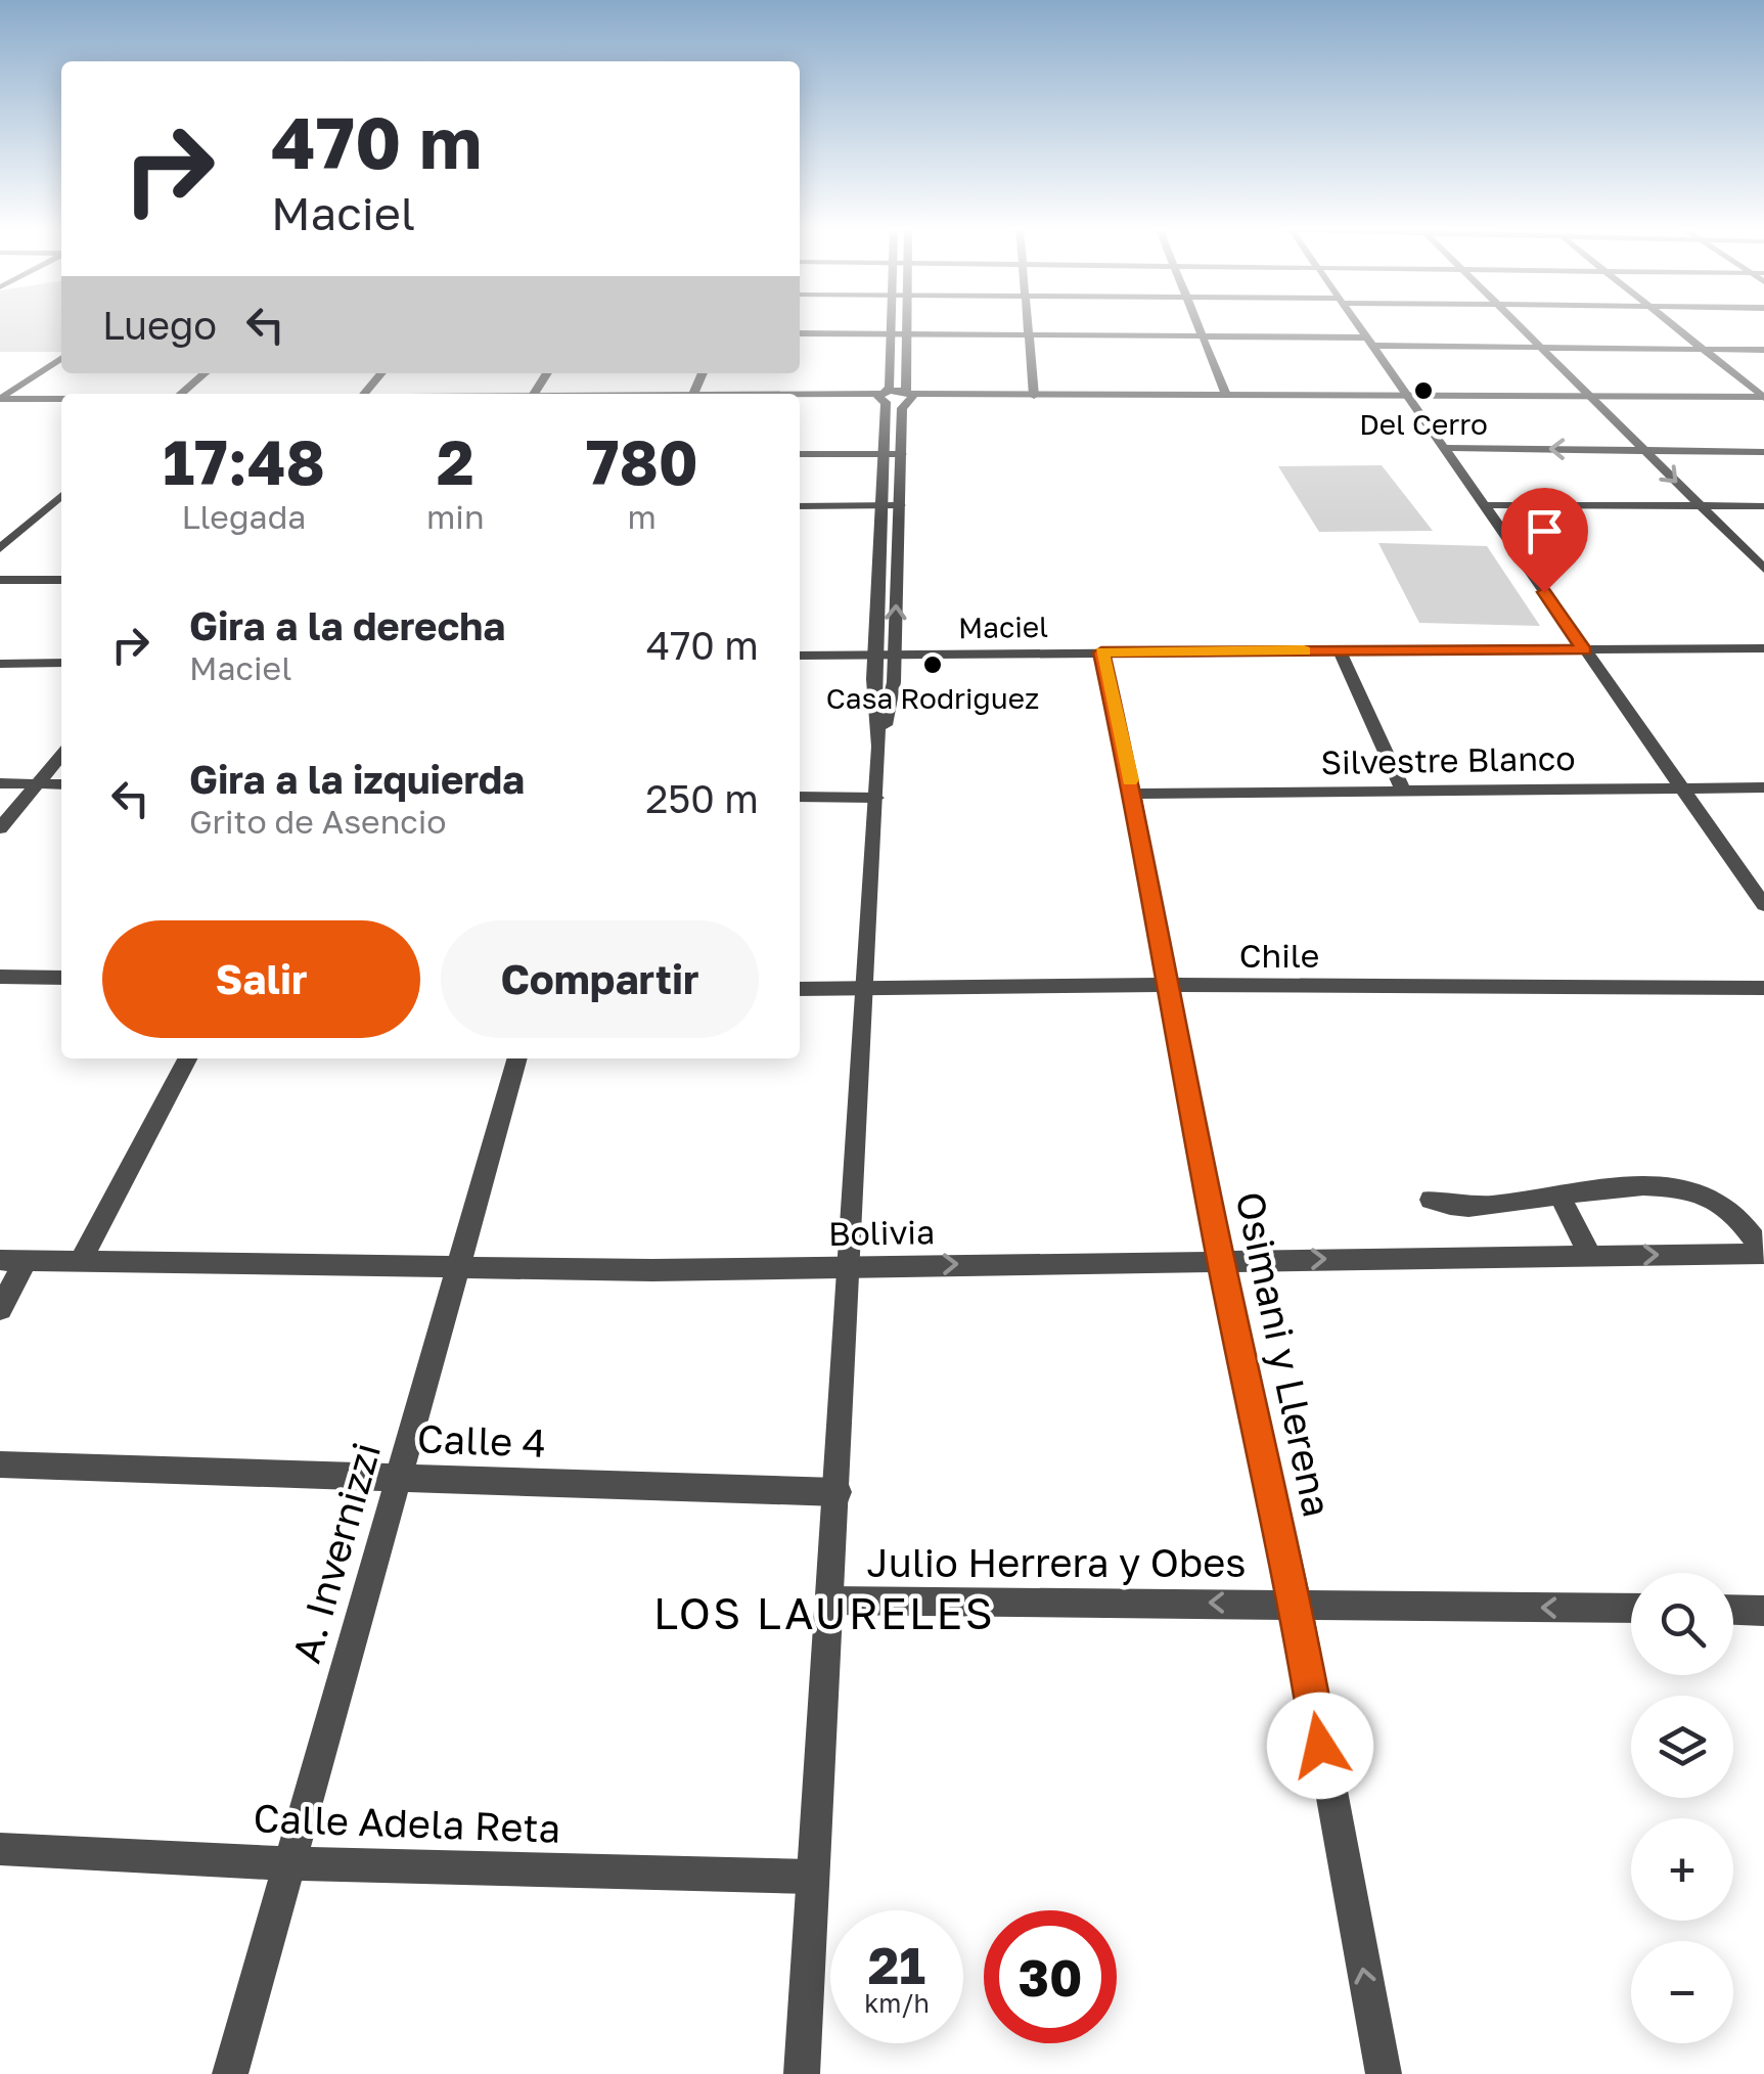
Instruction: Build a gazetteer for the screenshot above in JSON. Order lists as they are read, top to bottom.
{
  "streets": {
    "street": [
      "Maciel",
      "Silvestre Blanco",
      "Chile",
      "Bolivia",
      "Osimani y Llerena",
      "Calle 4",
      "A. Invernizzi",
      "Julio Herrera y Obes",
      "Calle Adela Reta"
    ]
  },
  "crossings": [
    ["Maciel", "Osimani y Llerena"],
    ["Silvestre Blanco", "Osimani y Llerena"],
    ["Chile", "Osimani y Llerena"],
    ["Bolivia", "Osimani y Llerena"],
    ["Bolivia", "A. Invernizzi"],
    ["Osimani y Llerena", "Julio Herrera y Obes"],
    ["Calle 4", "A. Invernizzi"],
    ["A. Invernizzi", "Calle Adela Reta"]
  ],
  "one_way": ["Bolivia", "Julio Herrera y Obes"],
  "districts": ["LOS LAURELES"],
  "places": ["Del Cerro", "Casa Rodriguez"],
  "page": {
    "turn": ["470 m", "Maciel"],
    "then": "Luego",
    "eta": [
      "17:48",
      "Llegada",
      "2",
      "min",
      "780",
      "m"
    ],
    "list": [
      {
        "name": "Gira a la derecha",
        "note": "Maciel",
        "value": "470 m"
      },
      {
        "name": "Gira a la izquierda",
        "note": "Grito de Asencio",
        "value": "250 m"
      }
    ],
    "buttons": ["Salir", "Compartir"],
    "map_buttons": ["+", "−"],
    "speed": "21 km/h",
    "limit": "30"
  }
}
